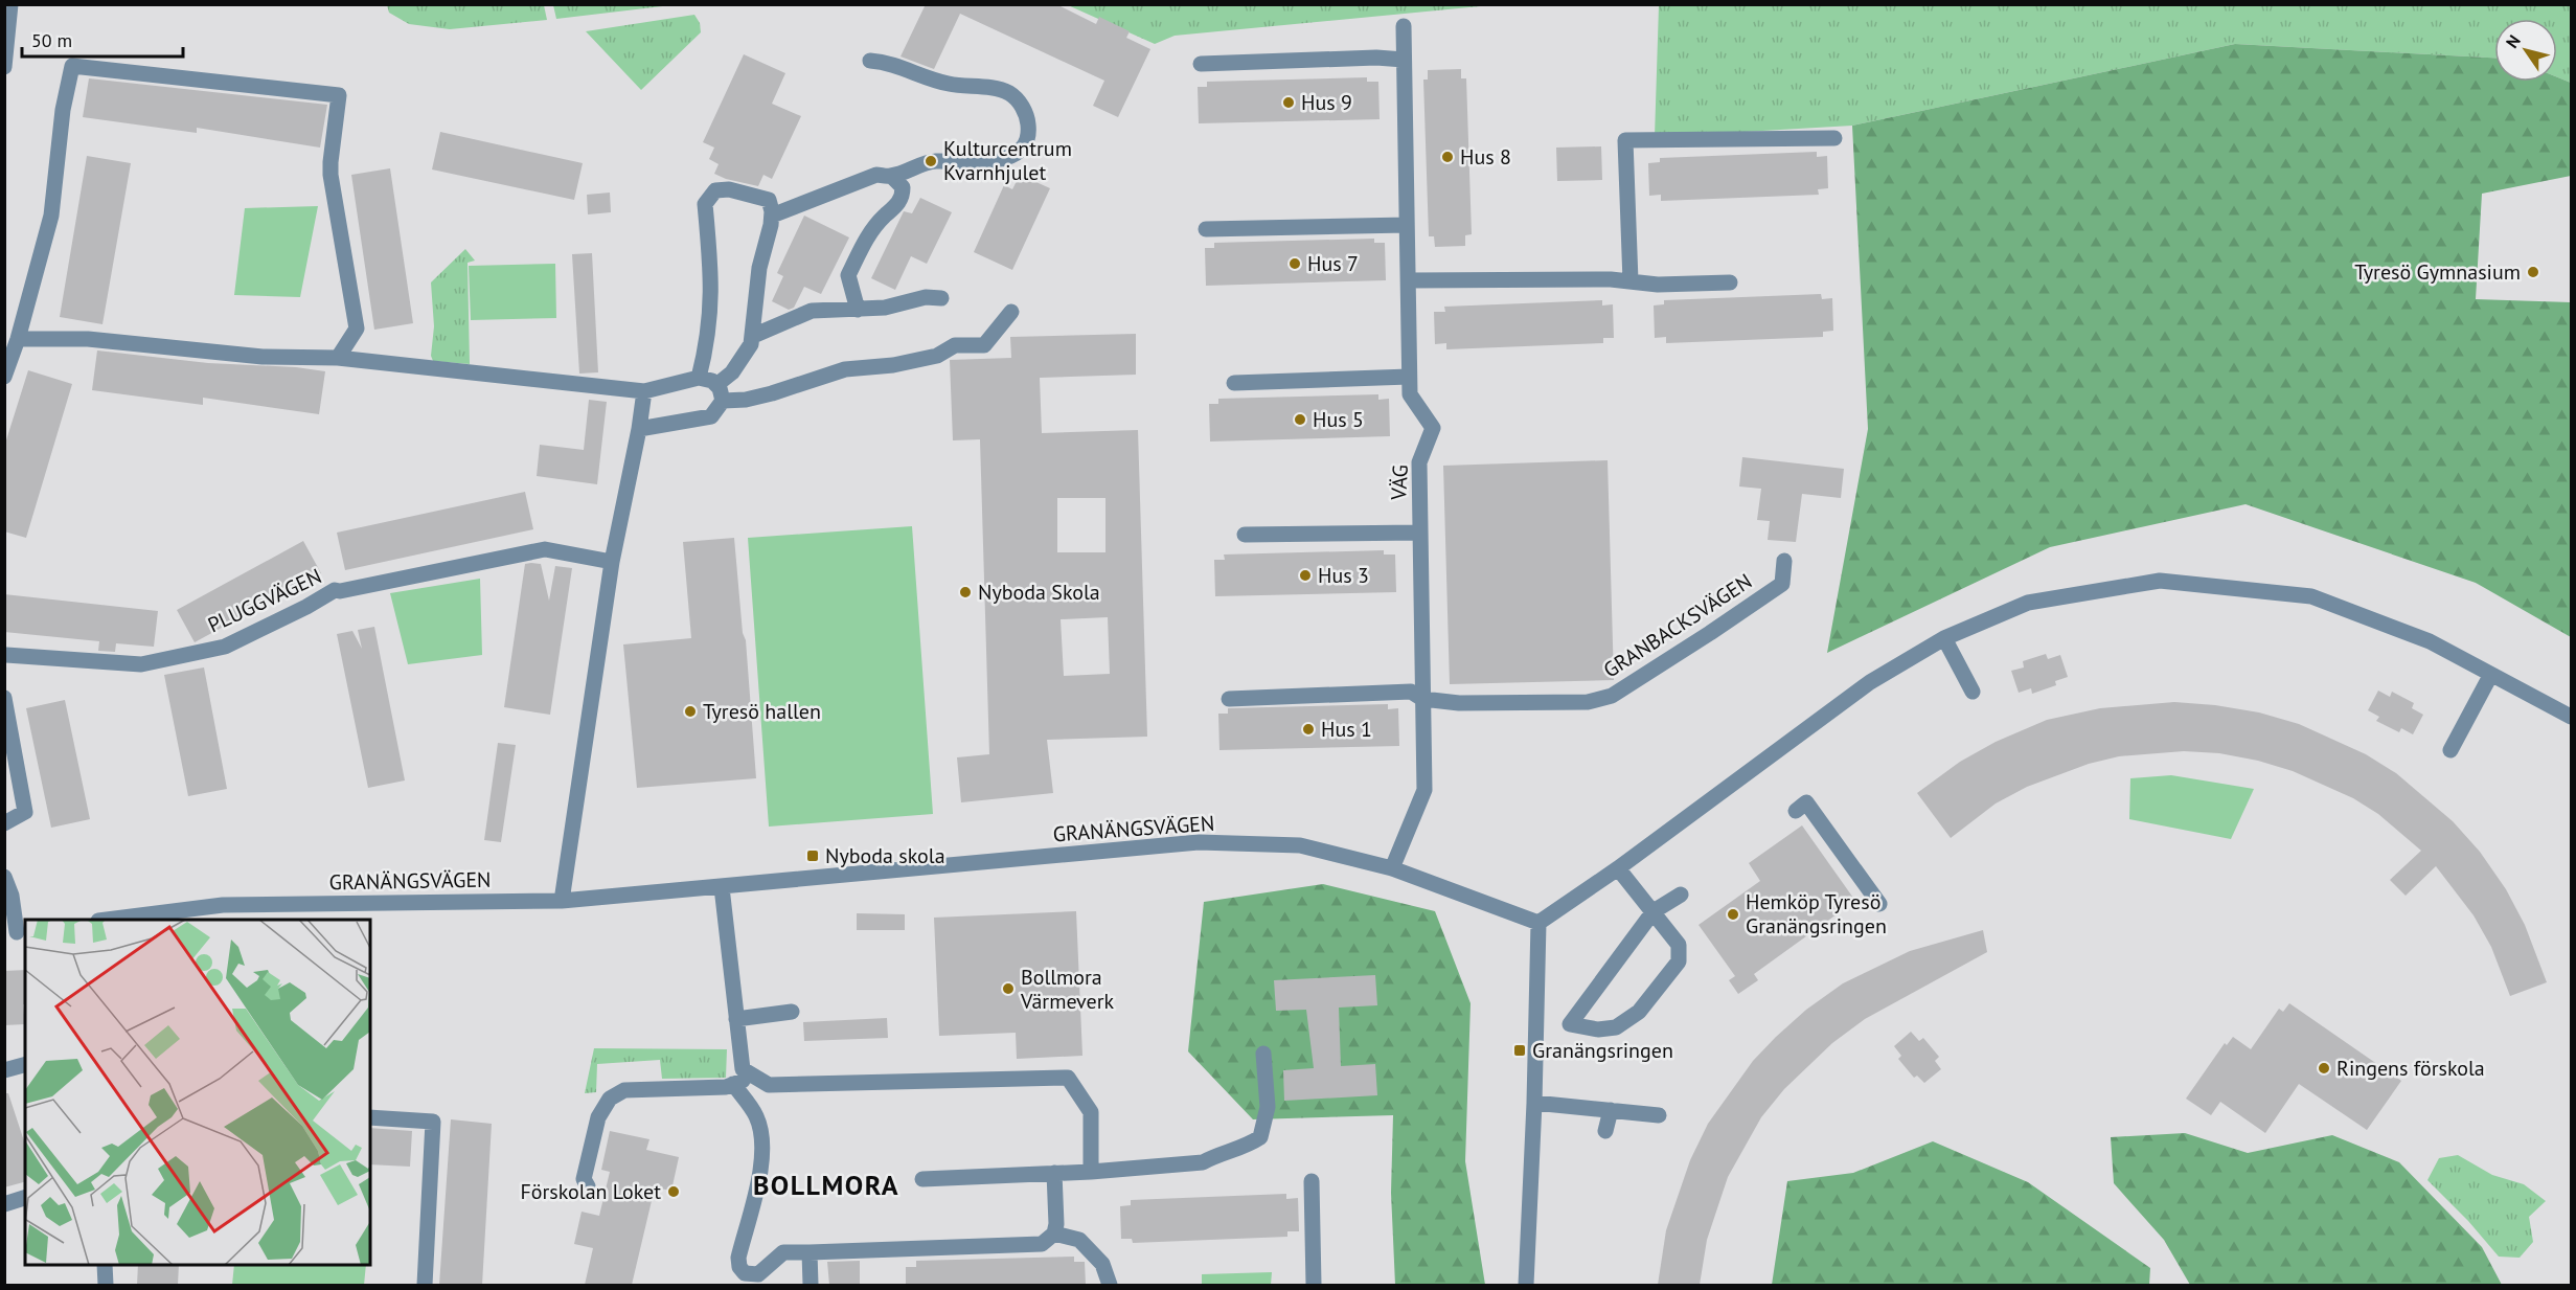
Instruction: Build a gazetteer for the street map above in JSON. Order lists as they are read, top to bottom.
{
  "streets": {
    "street": [
      "VÄG",
      "PLUGGVÄGEN",
      "GRANBACKSVÄGEN",
      "GRANÄNGSVÄGEN"
    ]
  },
  "crossings": [
    ["VÄG", "GRANBACKSVÄGEN"],
    ["VÄG", "GRANÄNGSVÄGEN"]
  ],
  "districts": ["BOLLMORA"],
  "places": {
    "other": [
      "Hus 9",
      "Hus 8",
      "Kulturcentrum Kvarnhjulet",
      "Hus 7",
      "Tyresö Gymnasium",
      "Hus 5",
      "Hus 3",
      "Nyboda Skola",
      "Tyresö hallen",
      "Hus 1",
      "Hemköp Tyresö Granängsringen",
      "Bollmora Värmeverk",
      "Ringens förskola",
      "Förskolan Loket"
    ],
    "transit": ["Nyboda skola", "Granängsringen"]
  },
  "scale_bar": "50 m",
  "north": "top left"
}
